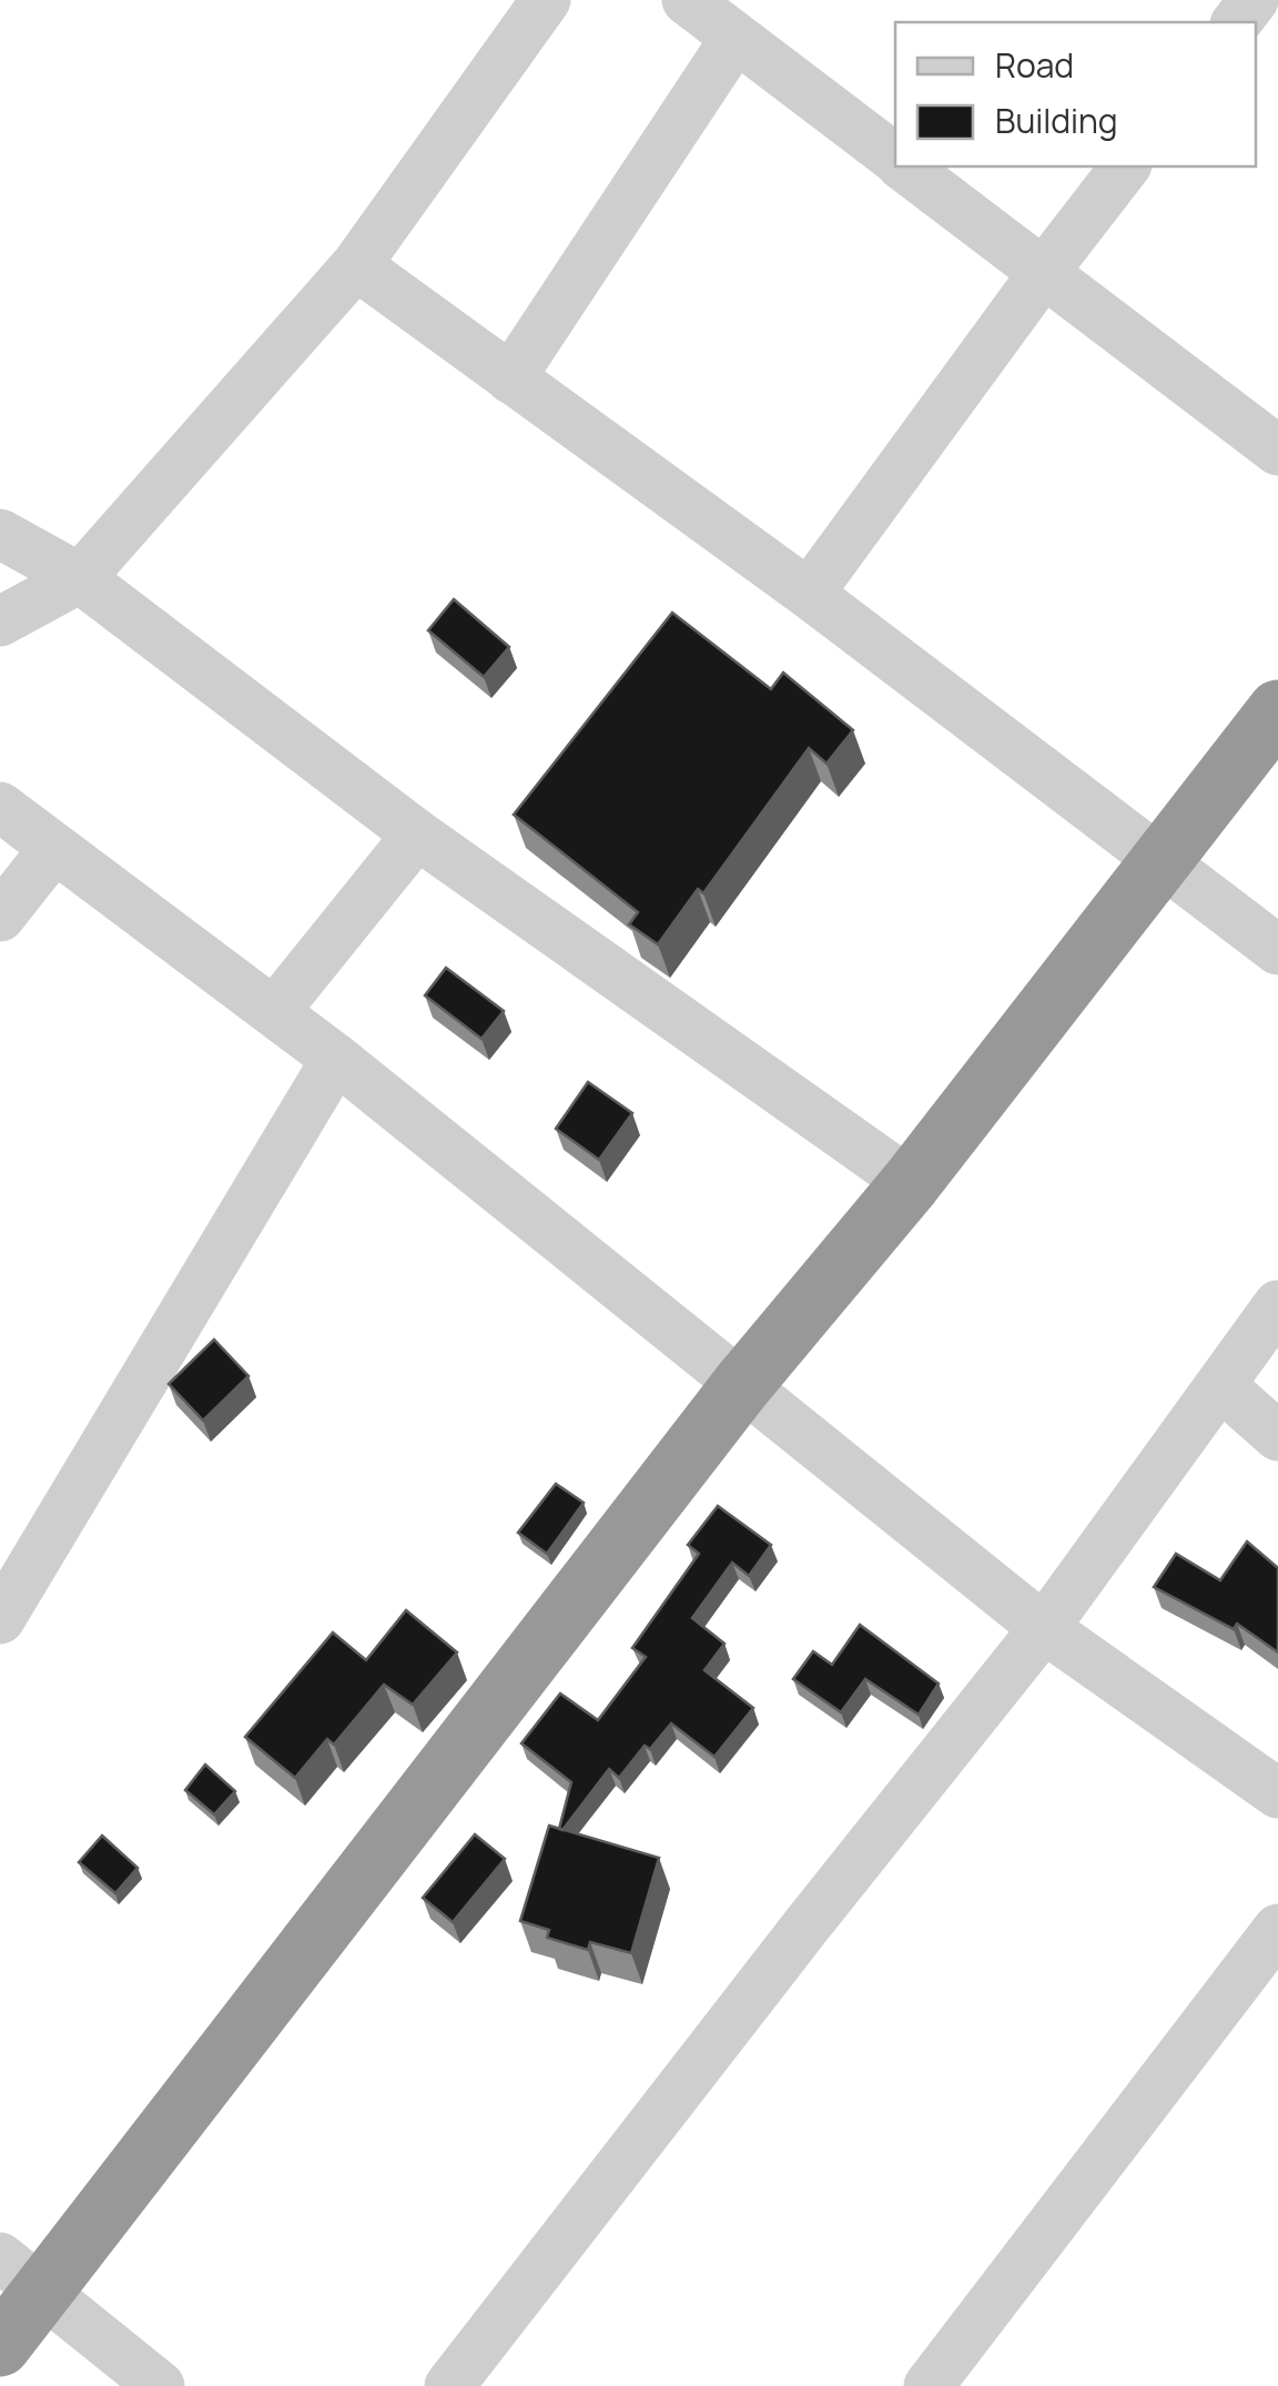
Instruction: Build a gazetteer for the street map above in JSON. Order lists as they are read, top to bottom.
{
  "legend": ["Road", "Building"]
}
